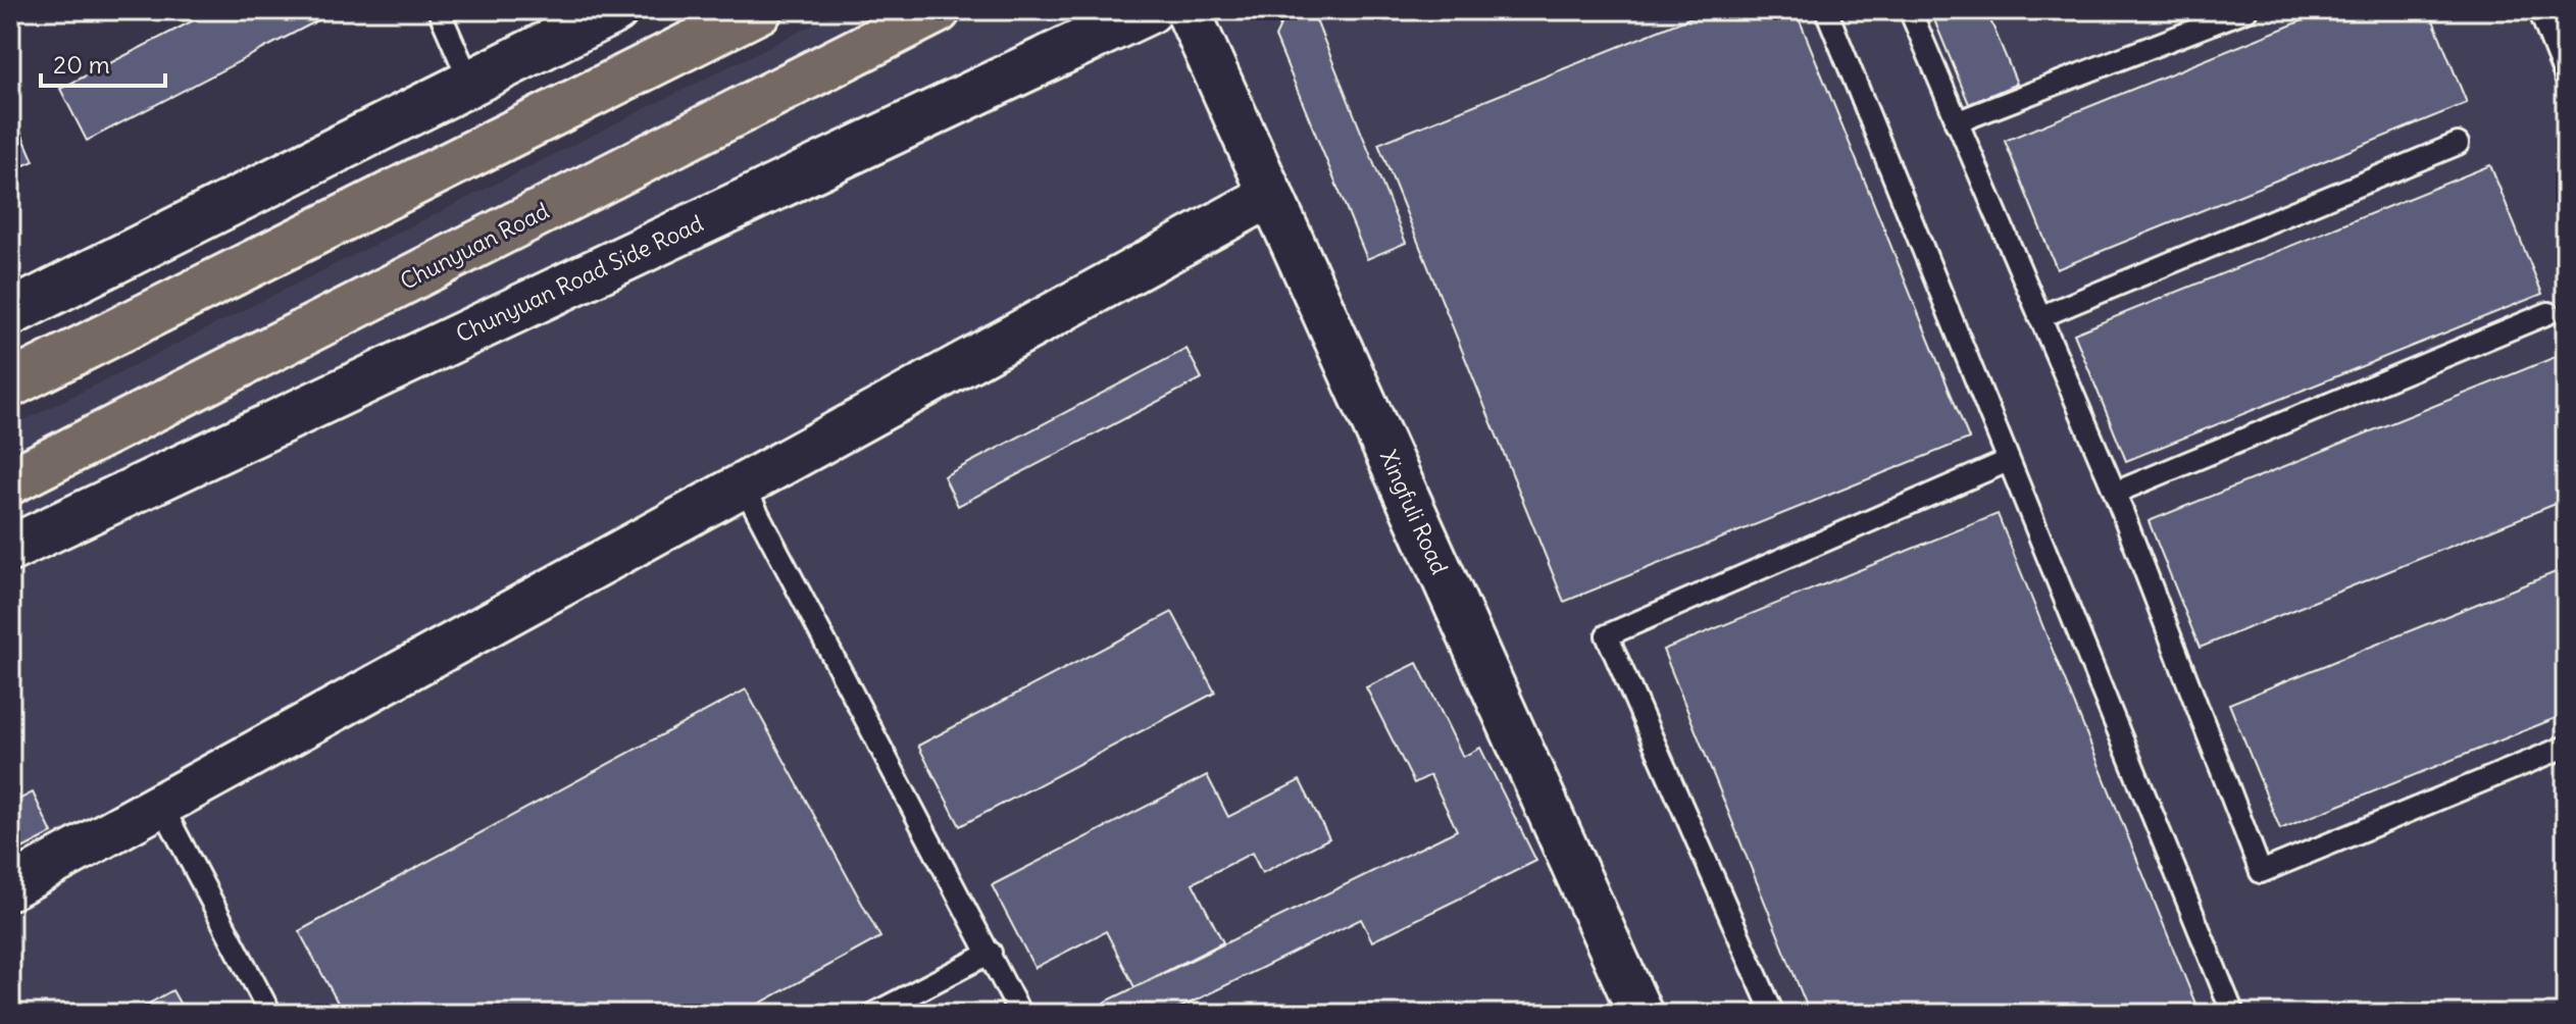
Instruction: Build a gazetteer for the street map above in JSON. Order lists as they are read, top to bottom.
{
  "streets": {
    "main road": ["Chunyuan Road"],
    "street": ["Chunyuan Road Side Road", "Xingfuli Road"]
  },
  "scale_bar": "20 m"
}
